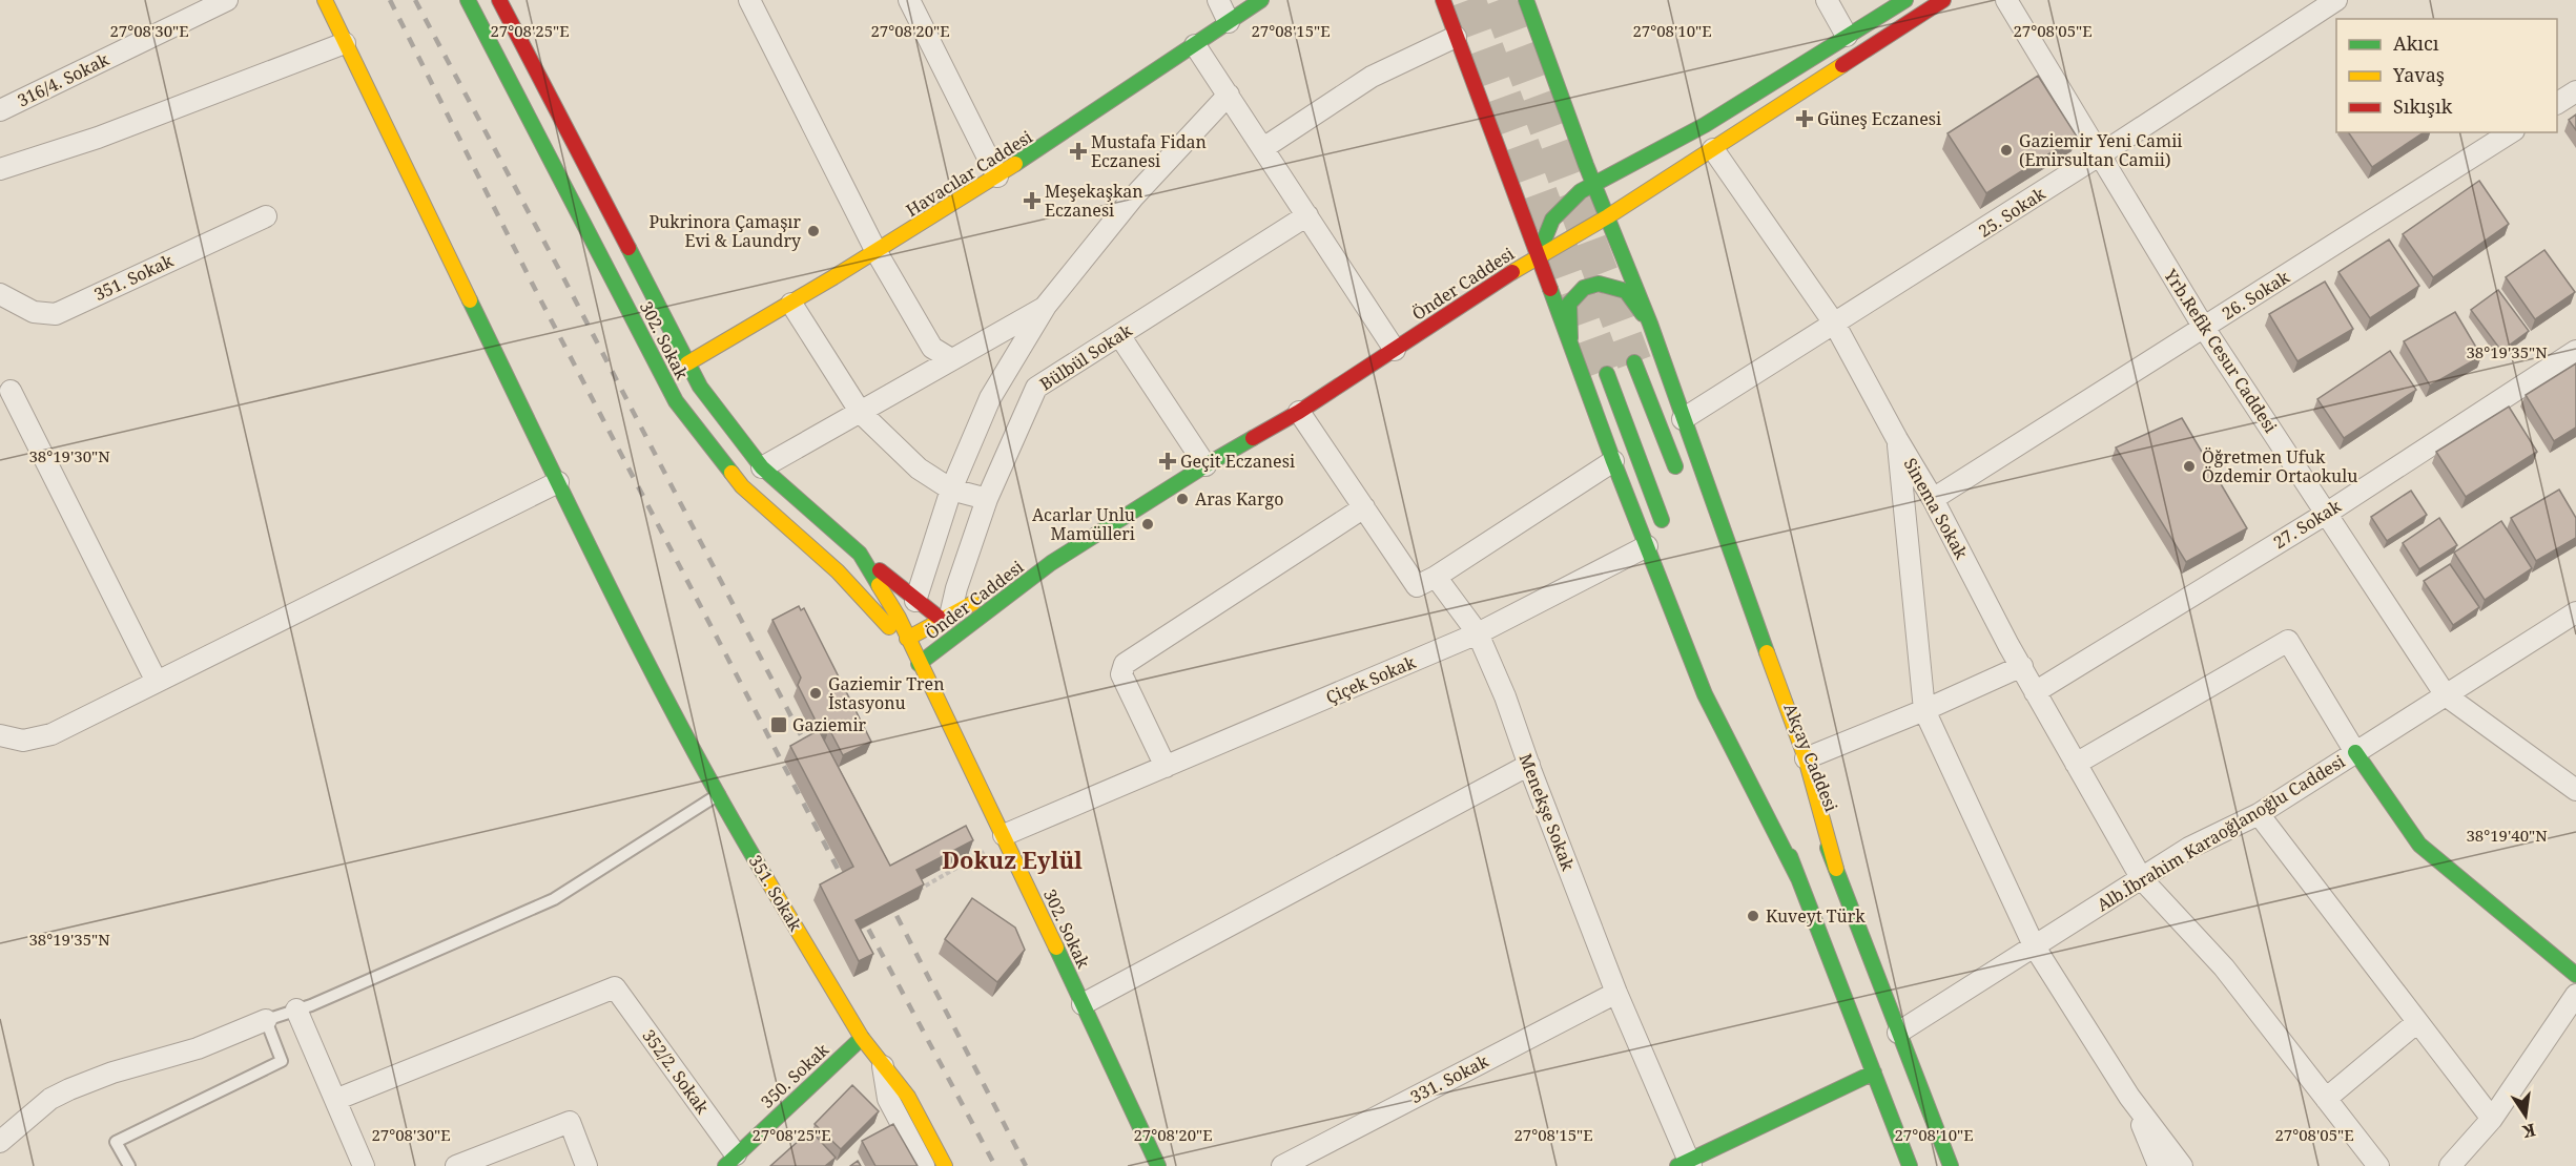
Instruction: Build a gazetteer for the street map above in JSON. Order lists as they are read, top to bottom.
{
  "streets": {
    "main road": [
      "Havacılar Caddesi",
      "351. Sokak",
      "Önder Caddesi",
      "302. Sokak",
      "Akçay Caddesi",
      "350. Sokak"
    ],
    "street": [
      "316/4. Sokak",
      "25. Sokak",
      "26. Sokak",
      "Yrb.Refik Cesur Caddesi",
      "Bülbül Sokak",
      "Sinema Sokak",
      "27. Sokak",
      "Çiçek Sokak",
      "Menekşe Sokak",
      "Alb.İbrahim Karaoğlanoğlu Caddesi",
      "352/2. Sokak",
      "331. Sokak"
    ]
  },
  "crossings": [
    ["Havacılar Caddesi", "302. Sokak"],
    ["25. Sokak", "Yrb.Refik Cesur Caddesi"],
    ["25. Sokak", "Sinema Sokak"],
    ["351. Sokak", "350. Sokak"],
    ["Önder Caddesi", "302. Sokak"],
    ["Önder Caddesi", "Bülbül Sokak"],
    ["26. Sokak", "Yrb.Refik Cesur Caddesi"],
    ["26. Sokak", "Sinema Sokak"],
    ["302. Sokak", "Çiçek Sokak"],
    ["Yrb.Refik Cesur Caddesi", "27. Sokak"],
    ["Yrb.Refik Cesur Caddesi", "Alb.İbrahim Karaoğlanoğlu Caddesi"],
    ["Sinema Sokak", "27. Sokak"],
    ["Sinema Sokak", "Alb.İbrahim Karaoğlanoğlu Caddesi"],
    ["Çiçek Sokak", "Menekşe Sokak"],
    ["Akçay Caddesi", "Alb.İbrahim Karaoğlanoğlu Caddesi"],
    ["Menekşe Sokak", "331. Sokak"],
    ["352/2. Sokak", "350. Sokak"]
  ],
  "districts": ["Dokuz Eylül"],
  "places": {
    "health": [
      "Güneş Eczanesi",
      "Mustafa Fidan Eczanesi",
      "Meşekaşkan Eczanesi",
      "Geçit Eczanesi"
    ],
    "other": [
      "Gaziemir Yeni Camii (Emirsultan Camii)",
      "Pukrinora Çamaşır Evi & Laundry",
      "Öğretmen Ufuk Özdemir Ortaokulu",
      "Aras Kargo",
      "Acarlar Unlu Mamülleri",
      "Gaziemir Tren İstasyonu",
      "Kuveyt Türk"
    ],
    "transit": ["Gaziemir"]
  },
  "legend": ["Akıcı", "Yavaş", "Sıkışık"],
  "north": "bottom",
  "coordinates": [
    "27°08'30\"E",
    "27°08'25\"E",
    "27°08'20\"E",
    "27°08'15\"E",
    "27°08'10\"E",
    "27°08'05\"E",
    "38°19'35\"N",
    "38°19'30\"N",
    "38°19'40\"N"
  ]
}
